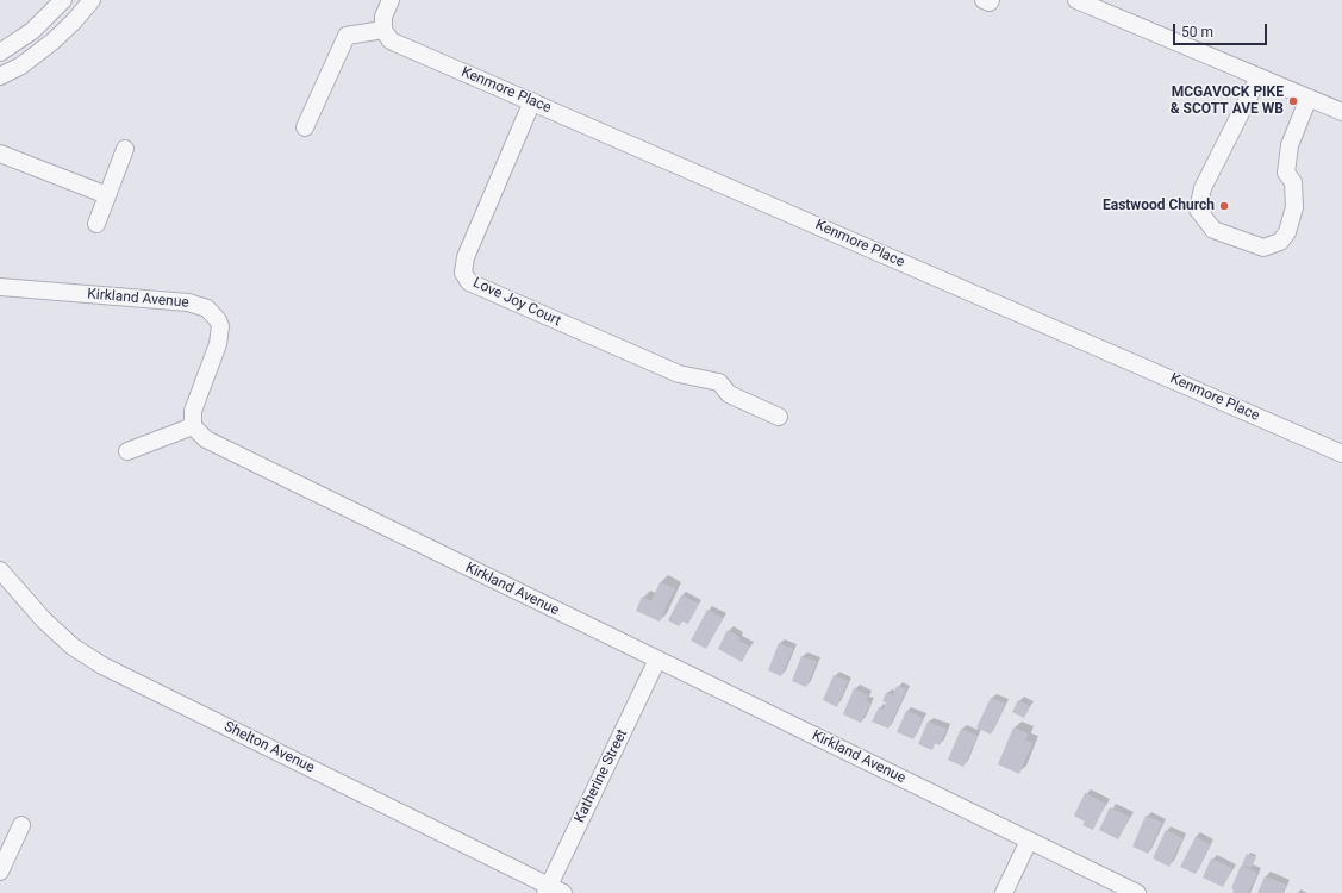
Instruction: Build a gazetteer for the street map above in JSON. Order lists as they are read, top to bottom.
{
  "streets": {
    "street": [
      "Kenmore Place",
      "Kirkland Avenue",
      "Love Joy Court",
      "Shelton Avenue",
      "Katherine Street"
    ]
  },
  "crossings": [
    ["Kenmore Place", "Love Joy Court"],
    ["Kirkland Avenue", "Katherine Street"],
    ["Shelton Avenue", "Katherine Street"]
  ],
  "places": ["MCGAVOCK PIKE & SCOTT AVE WB", "Eastwood Church"],
  "scale_bar": "50 m"
}
